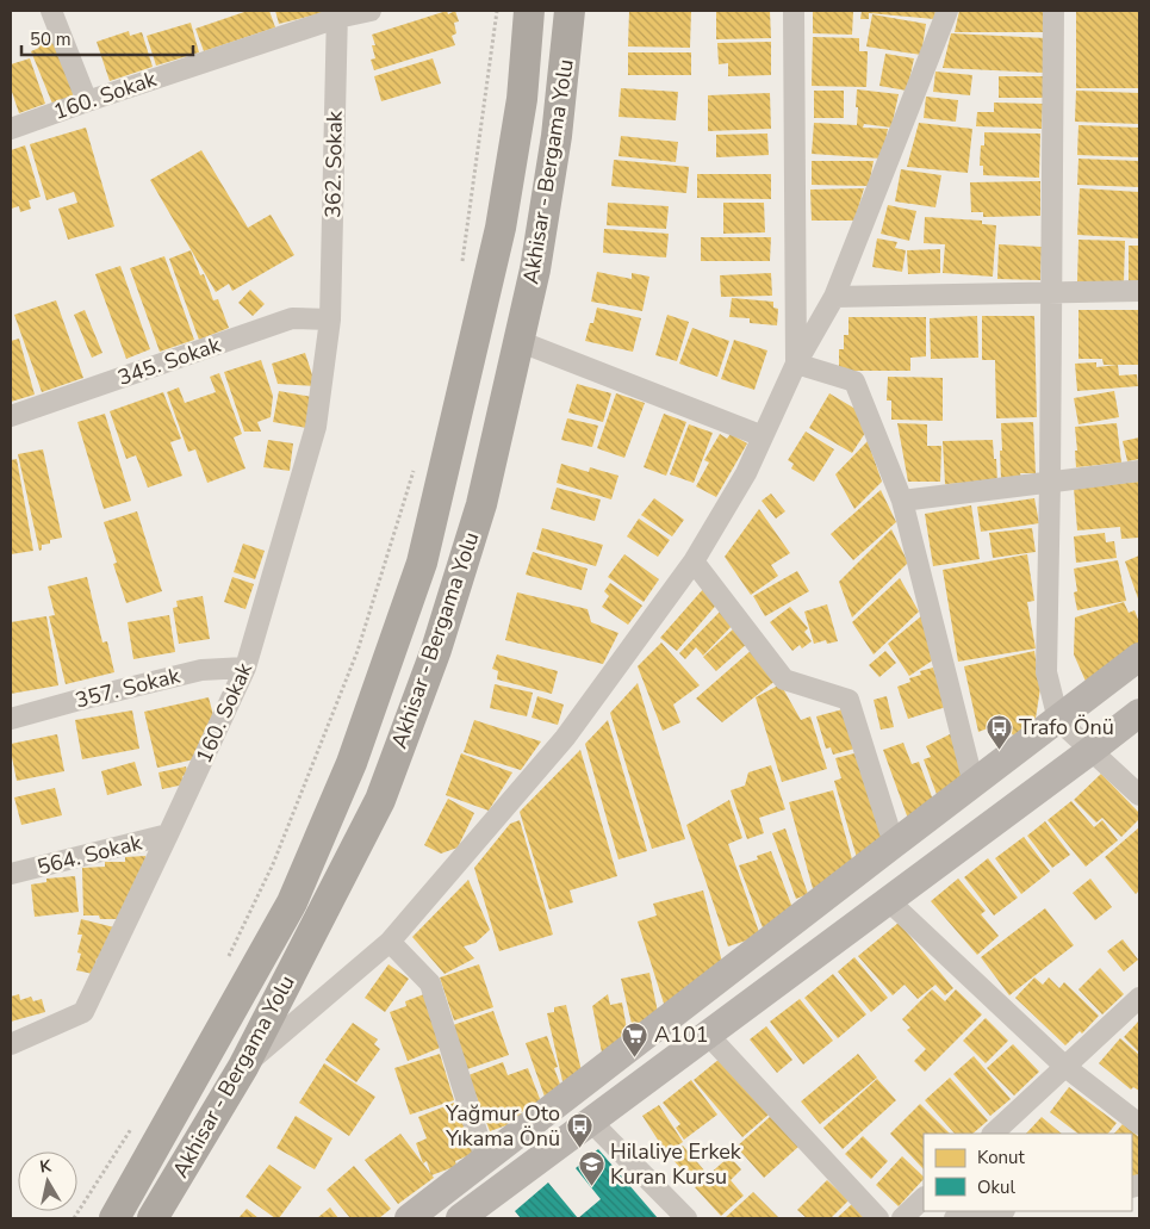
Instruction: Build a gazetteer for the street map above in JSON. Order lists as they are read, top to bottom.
{
  "streets": {
    "main road": ["Akhisar - Bergama Yolu"],
    "street": [
      "160. Sokak",
      "362. Sokak",
      "345. Sokak",
      "357. Sokak",
      "564. Sokak"
    ]
  },
  "crossings": [
    ["160. Sokak", "362. Sokak"],
    ["160. Sokak", "345. Sokak"],
    ["160. Sokak", "357. Sokak"],
    ["160. Sokak", "564. Sokak"],
    ["362. Sokak", "345. Sokak"]
  ],
  "places": {
    "bus stop": ["Trafo Önü", "Yağmur Oto Yıkama Önü"],
    "supermarket": ["A101"],
    "school or university": ["Hilaliye Erkek Kuran Kursu"]
  },
  "legend": ["Konut", "Okul"],
  "scale_bar": "50 m",
  "north": "top"
}
